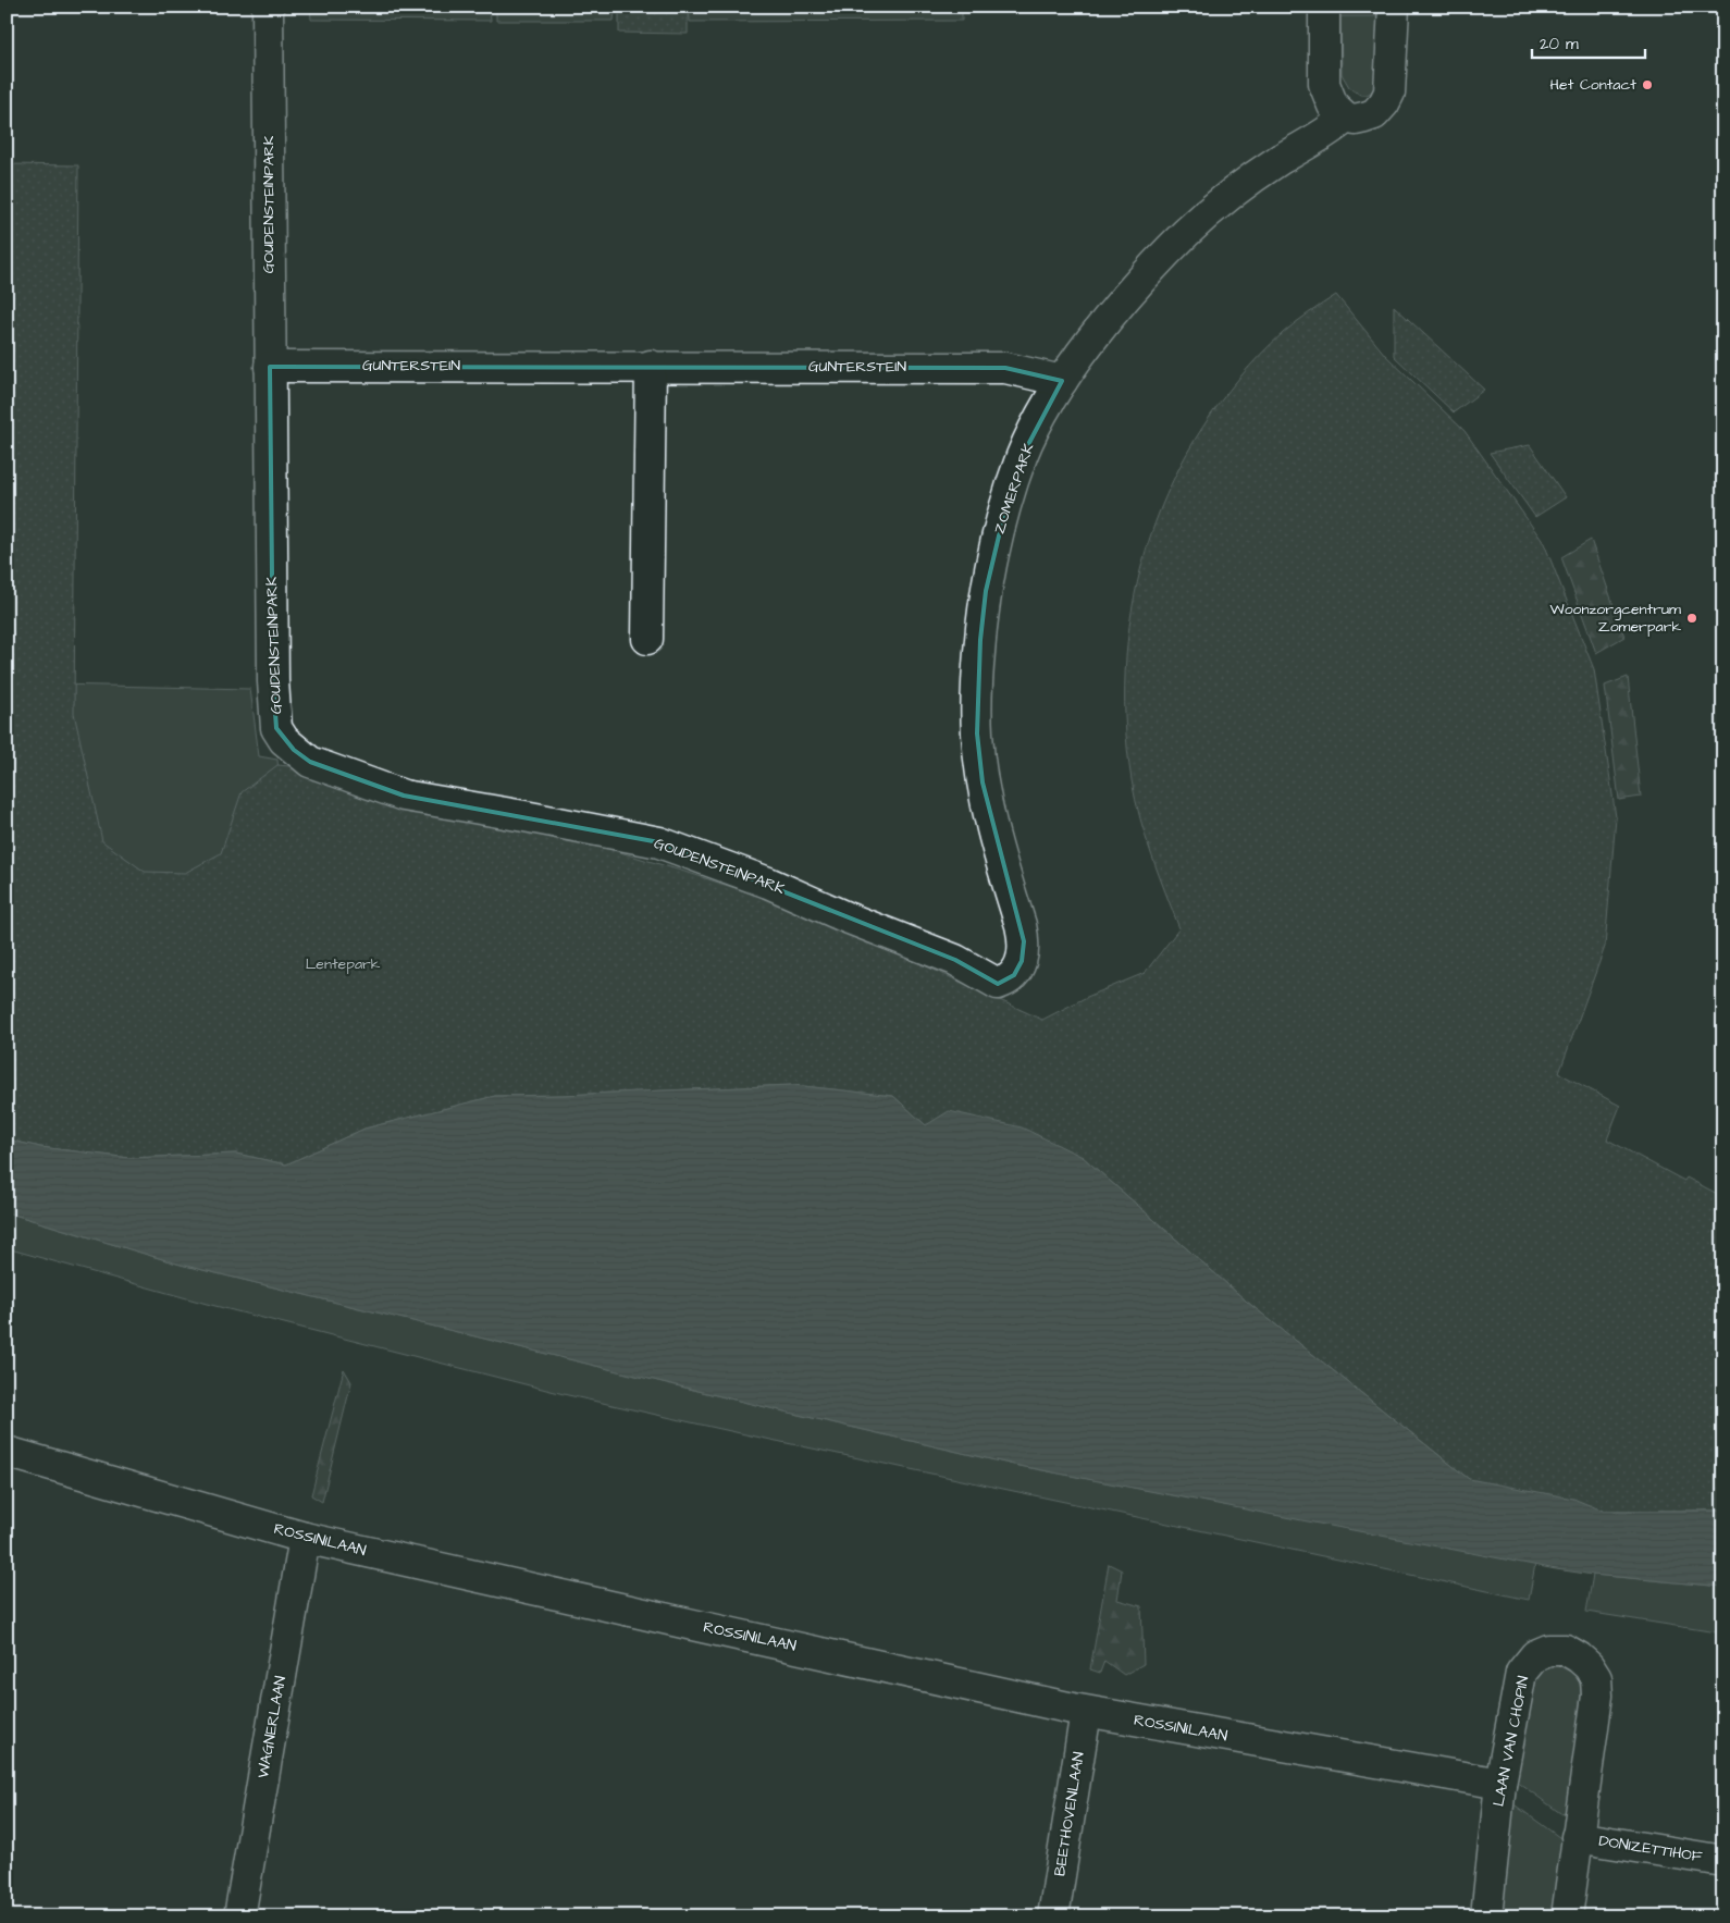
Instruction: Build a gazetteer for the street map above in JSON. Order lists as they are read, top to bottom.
{
  "streets": {
    "street": [
      "GOUDENSTEINPARK",
      "GUNTERSTEIN",
      "ZOMERPARK",
      "ROSSINILAAN",
      "WAGNERLAAN",
      "LAAN VAN CHOPIN",
      "BEETHOVENLAAN",
      "DONIZETTIHOF"
    ]
  },
  "crossings": [
    ["GOUDENSTEINPARK", "GUNTERSTEIN"],
    ["GOUDENSTEINPARK", "ZOMERPARK"],
    ["GUNTERSTEIN", "ZOMERPARK"],
    ["ROSSINILAAN", "WAGNERLAAN"],
    ["ROSSINILAAN", "LAAN VAN CHOPIN"],
    ["ROSSINILAAN", "BEETHOVENLAAN"],
    ["LAAN VAN CHOPIN", "DONIZETTIHOF"]
  ],
  "parks": ["Lentepark"],
  "places": ["Het Contact", "Woonzorgcentrum Zomerpark"],
  "scale_bar": "20 m"
}
